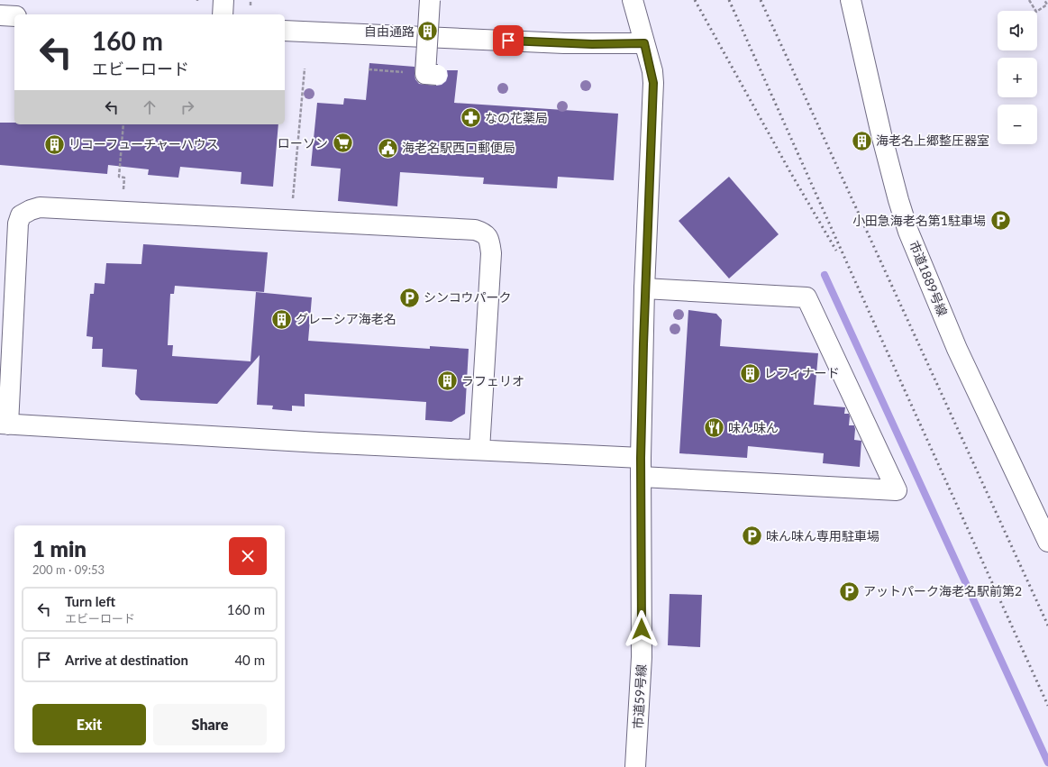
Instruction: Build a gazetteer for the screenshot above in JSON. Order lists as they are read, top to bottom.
{
  "streets": {
    "street": ["市道1889号線", "市道59号線"]
  },
  "places": {
    "building": [
      "自由通路",
      "海老名上郷整圧器室",
      "リコーフューチャーハウス",
      "グレーシア海老名",
      "レフィナード",
      "ラフェリオ"
    ],
    "pharmacy": ["なの花薬局"],
    "supermarket": ["ローソン"],
    "public building": ["海老名駅西口郵便局"],
    "parking": [
      "小田急海老名第1駐車場",
      "シンコウパーク",
      "味ん味ん専用駐車場",
      "アットパーク海老名駅前第2"
    ],
    "restaurant": ["味ん味ん"]
  },
  "page": {
    "map_buttons": ["+", "−"],
    "turn": ["160 m", "エビーロード"],
    "heading": ["1 min", "200 m · 09:53"],
    "list": [
      {
        "name": "Turn left",
        "note": "エビーロード",
        "value": "160 m"
      },
      {
        "name": "Arrive at destination",
        "value": "40 m"
      }
    ],
    "buttons": ["Exit", "Share"]
  }
}
